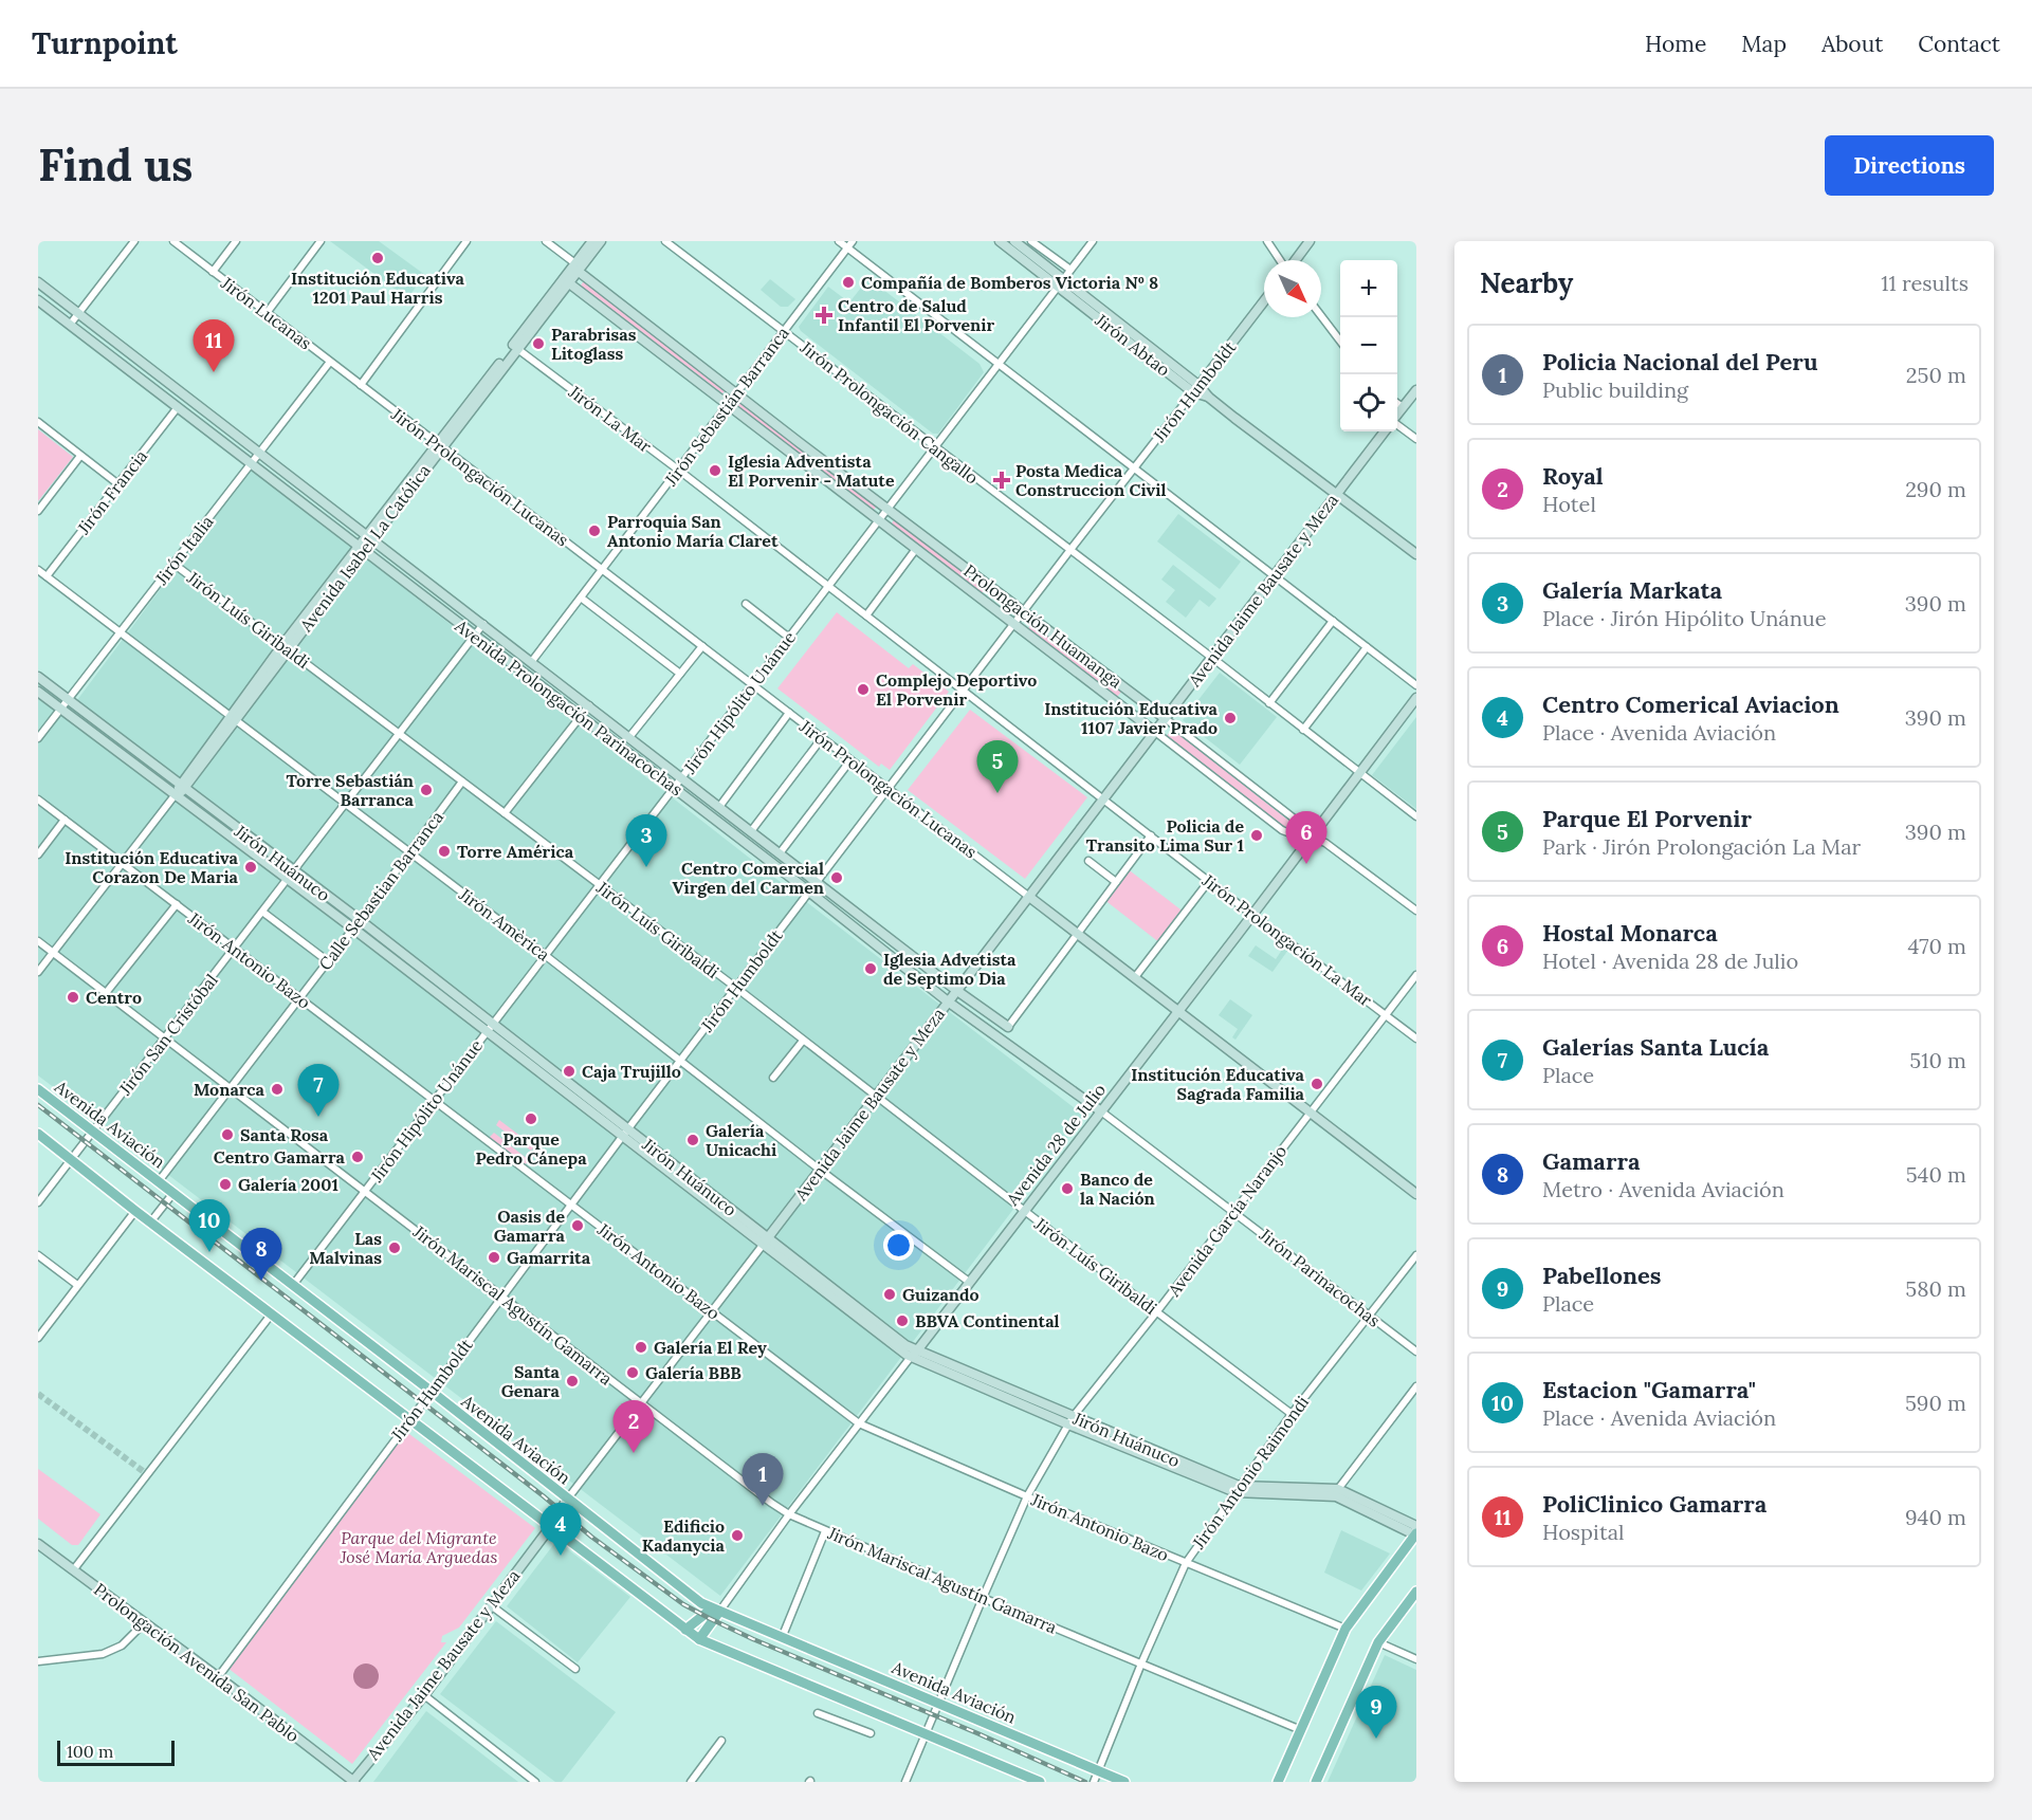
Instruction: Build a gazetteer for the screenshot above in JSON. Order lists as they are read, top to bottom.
{
  "streets": {
    "main road": ["Avenida Aviación", "Avenida 28 de Julio"],
    "street": [
      "Jirón Lucanas",
      "Jirón Abtao",
      "Jirón Humboldt",
      "Jirón Sebastián Barranca",
      "Jirón Prolongación Cangallo",
      "Jirón La Mar",
      "Jirón Prolongación Lucanas",
      "Jirón Francia",
      "Avenida Isabel La Católica",
      "Jirón Italia",
      "Avenida Jaime Bausate y Meza",
      "Jirón Luís Giribaldi",
      "Prolongación Huamanga",
      "Jirón Hipólito Unánue",
      "Avenida Prolongación Parinacochas",
      "Jirón Huánuco",
      "Calle Sebastian Barranca",
      "Jirón Amèrica",
      "Jirón Prolongación La Mar",
      "Jirón Antonio Bazo",
      "Jirón San Cristóbal",
      "Avenida García Naranjo",
      "Jirón Parinacochas",
      "Jirón Mariscal Agustín Gamarra",
      "Jirón Antonio Raimondi",
      "Prolongación Avenida San Pablo"
    ]
  },
  "crossings": [
    ["Jirón Lucanas", "Jirón Prolongación Lucanas"],
    ["Jirón Lucanas", "Jirón Italia"],
    ["Jirón Abtao", "Jirón Humboldt"],
    ["Jirón Abtao", "Avenida Jaime Bausate y Meza"],
    ["Jirón Abtao", "Jirón Hipólito Unánue"],
    ["Jirón Humboldt", "Jirón Prolongación Cangallo"],
    ["Jirón Humboldt", "Jirón Prolongación Lucanas"],
    ["Jirón Humboldt", "Jirón Luís Giribaldi"],
    ["Jirón Humboldt", "Prolongación Huamanga"],
    ["Jirón Humboldt", "Avenida Prolongación Parinacochas"],
    ["Jirón Humboldt", "Jirón Huánuco"],
    ["Jirón Humboldt", "Jirón Amèrica"],
    ["Jirón Humboldt", "Jirón Prolongación La Mar"],
    ["Jirón Humboldt", "Jirón Antonio Bazo"],
    ["Jirón Humboldt", "Avenida Aviación"],
    ["Jirón Humboldt", "Jirón Mariscal Agustín Gamarra"],
    ["Jirón Humboldt", "Prolongación Avenida San Pablo"],
    ["Jirón Sebastián Barranca", "Jirón Prolongación Cangallo"],
    ["Jirón Sebastián Barranca", "Jirón La Mar"],
    ["Jirón Sebastián Barranca", "Jirón Prolongación Lucanas"],
    ["Jirón Sebastián Barranca", "Prolongación Huamanga"],
    ["Jirón Sebastián Barranca", "Avenida Prolongación Parinacochas"],
    ["Jirón Prolongación Cangallo", "Avenida Jaime Bausate y Meza"],
    ["Jirón Prolongación Cangallo", "Jirón Hipólito Unánue"],
    ["Jirón Prolongación Cangallo", "Avenida 28 de Julio"],
    ["Jirón La Mar", "Avenida Isabel La Católica"],
    ["Jirón La Mar", "Jirón Hipólito Unánue"],
    ["Jirón La Mar", "Jirón Prolongación La Mar"],
    ["Jirón Prolongación Lucanas", "Avenida Isabel La Católica"],
    ["Jirón Prolongación Lucanas", "Avenida Jaime Bausate y Meza"],
    ["Jirón Prolongación Lucanas", "Jirón Hipólito Unánue"],
    ["Jirón Prolongación Lucanas", "Avenida 28 de Julio"],
    ["Jirón Prolongación Lucanas", "Avenida García Naranjo"],
    ["Jirón Francia", "Avenida Prolongación Parinacochas"],
    ["Jirón Francia", "Jirón Amèrica"],
    ["Avenida Isabel La Católica", "Jirón Luís Giribaldi"],
    ["Avenida Isabel La Católica", "Prolongación Huamanga"],
    ["Avenida Isabel La Católica", "Avenida Prolongación Parinacochas"],
    ["Avenida Isabel La Católica", "Jirón Huánuco"],
    ["Avenida Isabel La Católica", "Jirón Amèrica"],
    ["Avenida Isabel La Católica", "Jirón Antonio Bazo"],
    ["Avenida Isabel La Católica", "Jirón Mariscal Agustín Gamarra"],
    ["Jirón Italia", "Jirón Luís Giribaldi"],
    ["Jirón Italia", "Avenida Prolongación Parinacochas"],
    ["Jirón Italia", "Jirón Huánuco"],
    ["Jirón Italia", "Jirón Amèrica"],
    ["Avenida Jaime Bausate y Meza", "Jirón Luís Giribaldi"],
    ["Avenida Jaime Bausate y Meza", "Prolongación Huamanga"],
    ["Avenida Jaime Bausate y Meza", "Avenida Prolongación Parinacochas"],
    ["Avenida Jaime Bausate y Meza", "Jirón Huánuco"],
    ["Avenida Jaime Bausate y Meza", "Jirón Amèrica"],
    ["Avenida Jaime Bausate y Meza", "Jirón Prolongación La Mar"],
    ["Avenida Jaime Bausate y Meza", "Jirón Antonio Bazo"],
    ["Avenida Jaime Bausate y Meza", "Avenida Aviación"],
    ["Avenida Jaime Bausate y Meza", "Jirón Mariscal Agustín Gamarra"],
    ["Avenida Jaime Bausate y Meza", "Prolongación Avenida San Pablo"],
    ["Jirón Luís Giribaldi", "Jirón Hipólito Unánue"],
    ["Jirón Luís Giribaldi", "Calle Sebastian Barranca"],
    ["Jirón Luís Giribaldi", "Jirón San Cristóbal"],
    ["Jirón Luís Giribaldi", "Avenida 28 de Julio"],
    ["Jirón Luís Giribaldi", "Avenida García Naranjo"],
    ["Jirón Luís Giribaldi", "Jirón Antonio Raimondi"],
    ["Prolongación Huamanga", "Jirón Hipólito Unánue"],
    ["Prolongación Huamanga", "Avenida 28 de Julio"],
    ["Jirón Hipólito Unánue", "Avenida Prolongación Parinacochas"],
    ["Jirón Hipólito Unánue", "Jirón Huánuco"],
    ["Jirón Hipólito Unánue", "Jirón Amèrica"],
    ["Jirón Hipólito Unánue", "Jirón Prolongación La Mar"],
    ["Jirón Hipólito Unánue", "Jirón Antonio Bazo"],
    ["Jirón Hipólito Unánue", "Avenida Aviación"],
    ["Jirón Hipólito Unánue", "Jirón Mariscal Agustín Gamarra"],
    ["Avenida Prolongación Parinacochas", "Jirón San Cristóbal"],
    ["Avenida Prolongación Parinacochas", "Avenida 28 de Julio"],
    ["Avenida Prolongación Parinacochas", "Jirón Parinacochas"],
    ["Jirón Huánuco", "Calle Sebastian Barranca"],
    ["Jirón Huánuco", "Jirón San Cristóbal"],
    ["Jirón Huánuco", "Avenida 28 de Julio"],
    ["Jirón Huánuco", "Avenida García Naranjo"],
    ["Jirón Huánuco", "Jirón Antonio Raimondi"],
    ["Calle Sebastian Barranca", "Jirón Amèrica"],
    ["Calle Sebastian Barranca", "Jirón Antonio Bazo"],
    ["Calle Sebastian Barranca", "Avenida Aviación"],
    ["Calle Sebastian Barranca", "Jirón Mariscal Agustín Gamarra"],
    ["Jirón Amèrica", "Jirón San Cristóbal"],
    ["Jirón Amèrica", "Avenida 28 de Julio"],
    ["Jirón Prolongación La Mar", "Avenida 28 de Julio"],
    ["Jirón Prolongación La Mar", "Avenida García Naranjo"],
    ["Jirón Antonio Bazo", "Jirón San Cristóbal"],
    ["Jirón Antonio Bazo", "Avenida 28 de Julio"],
    ["Jirón Antonio Bazo", "Avenida García Naranjo"],
    ["Jirón Antonio Bazo", "Jirón Antonio Raimondi"],
    ["Jirón San Cristóbal", "Avenida Aviación"],
    ["Jirón San Cristóbal", "Jirón Mariscal Agustín Gamarra"],
    ["Avenida Aviación", "Avenida 28 de Julio"],
    ["Avenida Aviación", "Avenida García Naranjo"],
    ["Avenida Aviación", "Jirón Antonio Raimondi"],
    ["Avenida 28 de Julio", "Jirón Parinacochas"],
    ["Avenida 28 de Julio", "Jirón Mariscal Agustín Gamarra"],
    ["Avenida García Naranjo", "Jirón Parinacochas"],
    ["Avenida García Naranjo", "Jirón Mariscal Agustín Gamarra"],
    ["Jirón Parinacochas", "Jirón Antonio Raimondi"],
    ["Jirón Mariscal Agustín Gamarra", "Jirón Antonio Raimondi"]
  ],
  "parks": ["Parque del Migrante José María Arguedas"],
  "places": {
    "other": [
      "Institución Educativa 1201 Paul Harris",
      "Compañía de Bomberos Victoria Nº 8",
      "Parabrisas Litoglass",
      "Iglesia Adventista El Porvenir - Matute",
      "Parroquia San Antonio María Claret",
      "Complejo Deportivo El Porvenir",
      "Institución Educativa 1107 Javier Prado",
      "Torre Sebastián Barranca",
      "Policia de Transito Lima Sur 1",
      "Torre América",
      "Institución Educativa Corazon De Maria",
      "Centro Comercial Virgen del Carmen",
      "Iglesia Advetista de Septimo Dia",
      "Centro",
      "Caja Trujillo",
      "Institución Educativa Sagrada Familia",
      "Monarca",
      "Parque Pedro Cánepa",
      "Santa Rosa",
      "Galería Unicachi",
      "Centro Gamarra",
      "Galería 2001",
      "Banco de la Nación",
      "Oasis de Gamarra",
      "Las Malvinas",
      "Gamarrita",
      "Guizando",
      "BBVA Continental",
      "Galería El Rey",
      "Galería BBB",
      "Santa Genara",
      "Edificio Kadanycia"
    ],
    "health": ["Centro de Salud Infantil El Porvenir", "Posta Medica Construccion Civil"]
  },
  "scale_bar": "100 m",
  "north": "bottom right",
  "page": {
    "header": "Turnpoint",
    "nav": [
      "Home",
      "Map",
      "About",
      "Contact"
    ],
    "buttons": "Directions",
    "title": "Find us",
    "heading": ["Nearby", "11 results"],
    "map_buttons": ["+", "−"],
    "pins": [
      "11",
      "5",
      "6",
      "3",
      "7",
      "10",
      "8",
      "2",
      "1",
      "4",
      "9"
    ],
    "list": [
      {
        "mark": "1",
        "name": "Policia Nacional del Peru",
        "note": "Public building",
        "value": "250 m"
      },
      {
        "mark": "2",
        "name": "Royal",
        "note": "Hotel",
        "value": "290 m"
      },
      {
        "mark": "3",
        "name": "Galería Markata",
        "note": "Place · Jirón Hipólito Unánue",
        "value": "390 m"
      },
      {
        "mark": "4",
        "name": "Centro Comerical Aviacion",
        "note": "Place · Avenida Aviación",
        "value": "390 m"
      },
      {
        "mark": "5",
        "name": "Parque El Porvenir",
        "note": "Park · Jirón Prolongación La Mar",
        "value": "390 m"
      },
      {
        "mark": "6",
        "name": "Hostal Monarca",
        "note": "Hotel · Avenida 28 de Julio",
        "value": "470 m"
      },
      {
        "mark": "7",
        "name": "Galerías Santa Lucía",
        "note": "Place",
        "value": "510 m"
      },
      {
        "mark": "8",
        "name": "Gamarra",
        "note": "Metro · Avenida Aviación",
        "value": "540 m"
      },
      {
        "mark": "9",
        "name": "Pabellones",
        "note": "Place",
        "value": "580 m"
      },
      {
        "mark": "10",
        "name": "Estacion \"Gamarra\"",
        "note": "Place · Avenida Aviación",
        "value": "590 m"
      },
      {
        "mark": "11",
        "name": "PoliClinico Gamarra",
        "note": "Hospital",
        "value": "940 m"
      }
    ],
    "scale": "100 m"
  }
}
